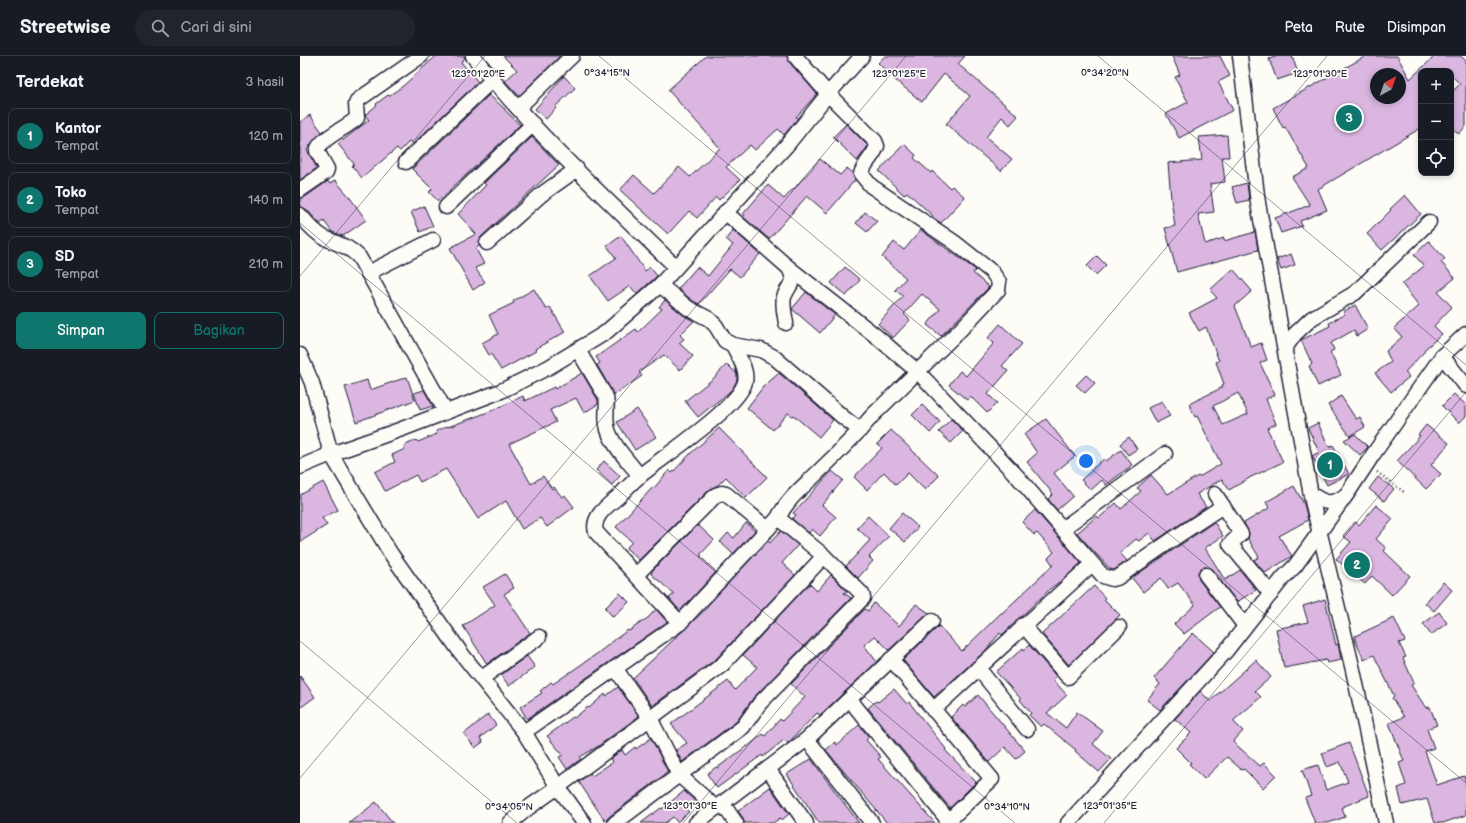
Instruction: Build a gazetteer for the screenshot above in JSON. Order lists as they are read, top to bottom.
{
  "north": "top right",
  "page": {
    "header": "Streetwise",
    "search": "Cari di sini",
    "nav": ["Peta", "Rute", "Disimpan"],
    "heading": ["Terdekat", "3 hasil"],
    "map_buttons": ["+", "−"],
    "pins": ["3", "1", "2"],
    "list": [
      {
        "mark": "1",
        "name": "Kantor",
        "note": "Tempat",
        "value": "120 m"
      },
      {
        "mark": "2",
        "name": "Toko",
        "note": "Tempat",
        "value": "140 m"
      },
      {
        "mark": "3",
        "name": "SD",
        "note": "Tempat",
        "value": "210 m"
      }
    ],
    "buttons": ["Simpan", "Bagikan"]
  },
  "coordinates": [
    "0°34'15\"N",
    "0°34'20\"N",
    "123°01'20\"E",
    "123°01'25\"E",
    "123°01'30\"E",
    "123°01'35\"E",
    "0°34'05\"N",
    "0°34'10\"N"
  ]
}
